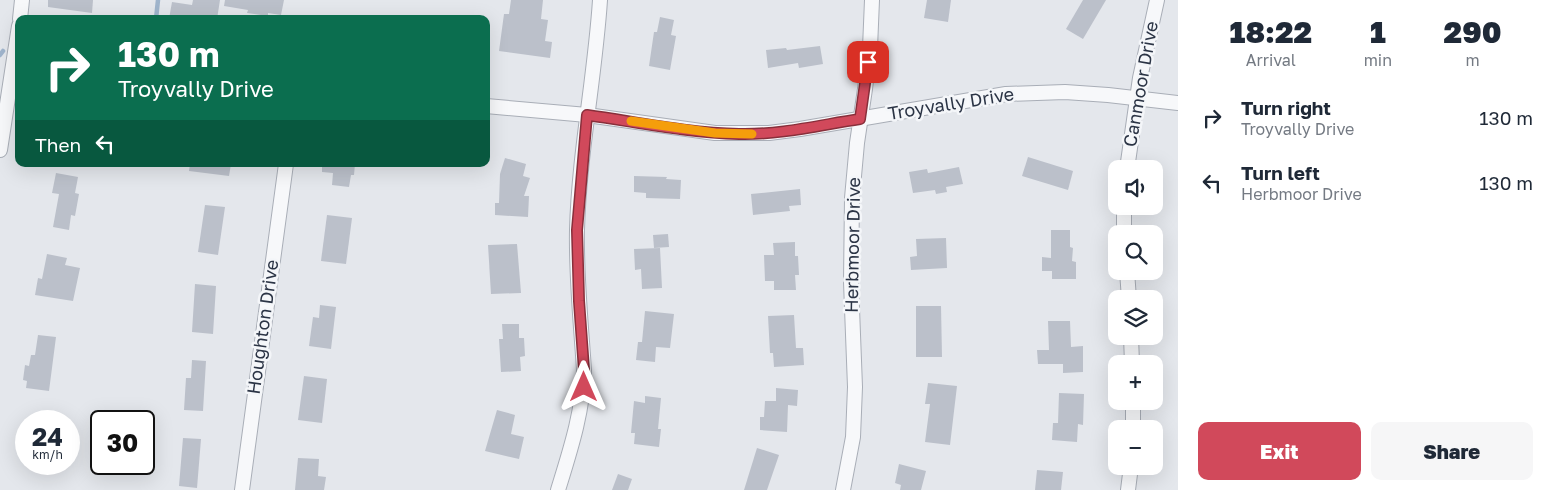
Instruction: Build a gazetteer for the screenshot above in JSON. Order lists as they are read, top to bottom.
{
  "streets": {
    "street": [
      "Canmoor Drive",
      "Troyvally Drive",
      "Herbmoor Drive",
      "Houghton Drive"
    ]
  },
  "crossings": [
    ["Canmoor Drive", "Troyvally Drive"],
    ["Troyvally Drive", "Herbmoor Drive"]
  ],
  "page": {
    "eta": [
      "18:22",
      "Arrival",
      "1",
      "min",
      "290",
      "m"
    ],
    "turn": ["130 m", "Troyvally Drive"],
    "list": [
      {
        "name": "Turn right",
        "note": "Troyvally Drive",
        "value": "130 m"
      },
      {
        "name": "Turn left",
        "note": "Herbmoor Drive",
        "value": "130 m"
      }
    ],
    "then": "Then",
    "map_buttons": ["+", "−"],
    "speed": "24 km/h",
    "limit": "30",
    "buttons": ["Exit", "Share"]
  }
}
